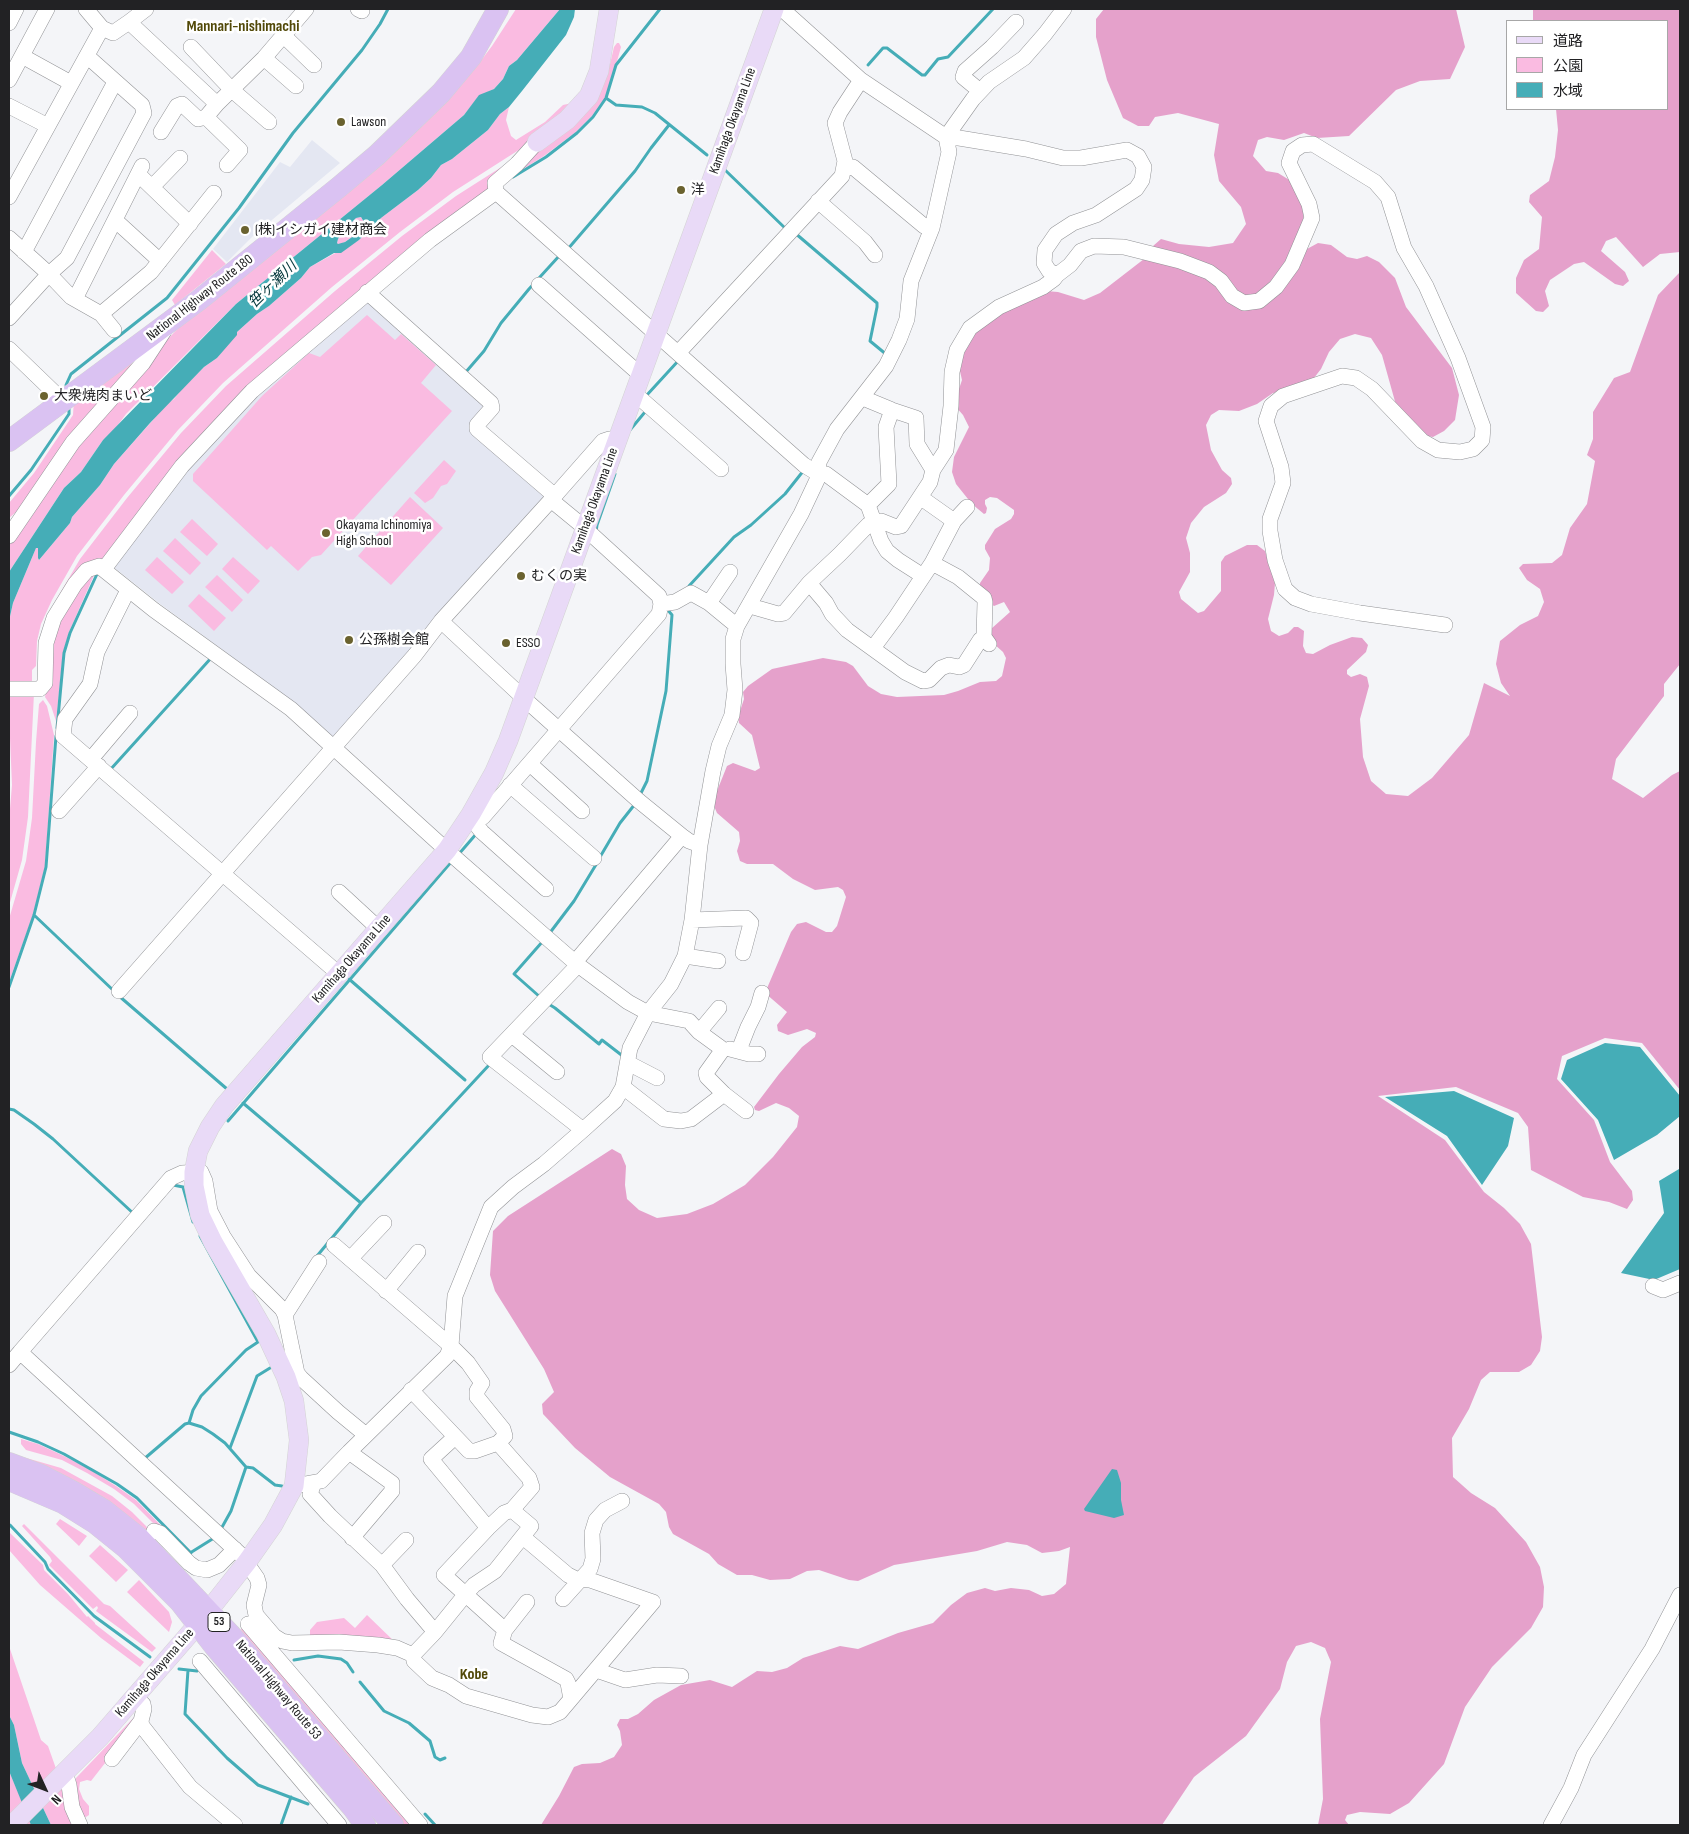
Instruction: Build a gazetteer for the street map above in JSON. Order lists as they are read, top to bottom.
{
  "streets": {
    "highway": ["National Highway Route 180", "53", "National Highway Route 53"],
    "main road": ["Kamihaga Okayama Line"]
  },
  "crossings": [
    ["Kamihaga Okayama Line", "National Highway Route 53"]
  ],
  "districts": ["Mannari-nishimachi", "Kobe"],
  "water": ["笹ヶ瀬川"],
  "places": [
    "Lawson",
    "洋",
    "(株)イシガイ建材商会",
    "大衆焼肉まいど",
    "Okayama Ichinomiya High School",
    "むくの実",
    "公孫樹会館",
    "ESSO"
  ],
  "legend": ["道路", "公園", "水域"],
  "north": "bottom right"
}
